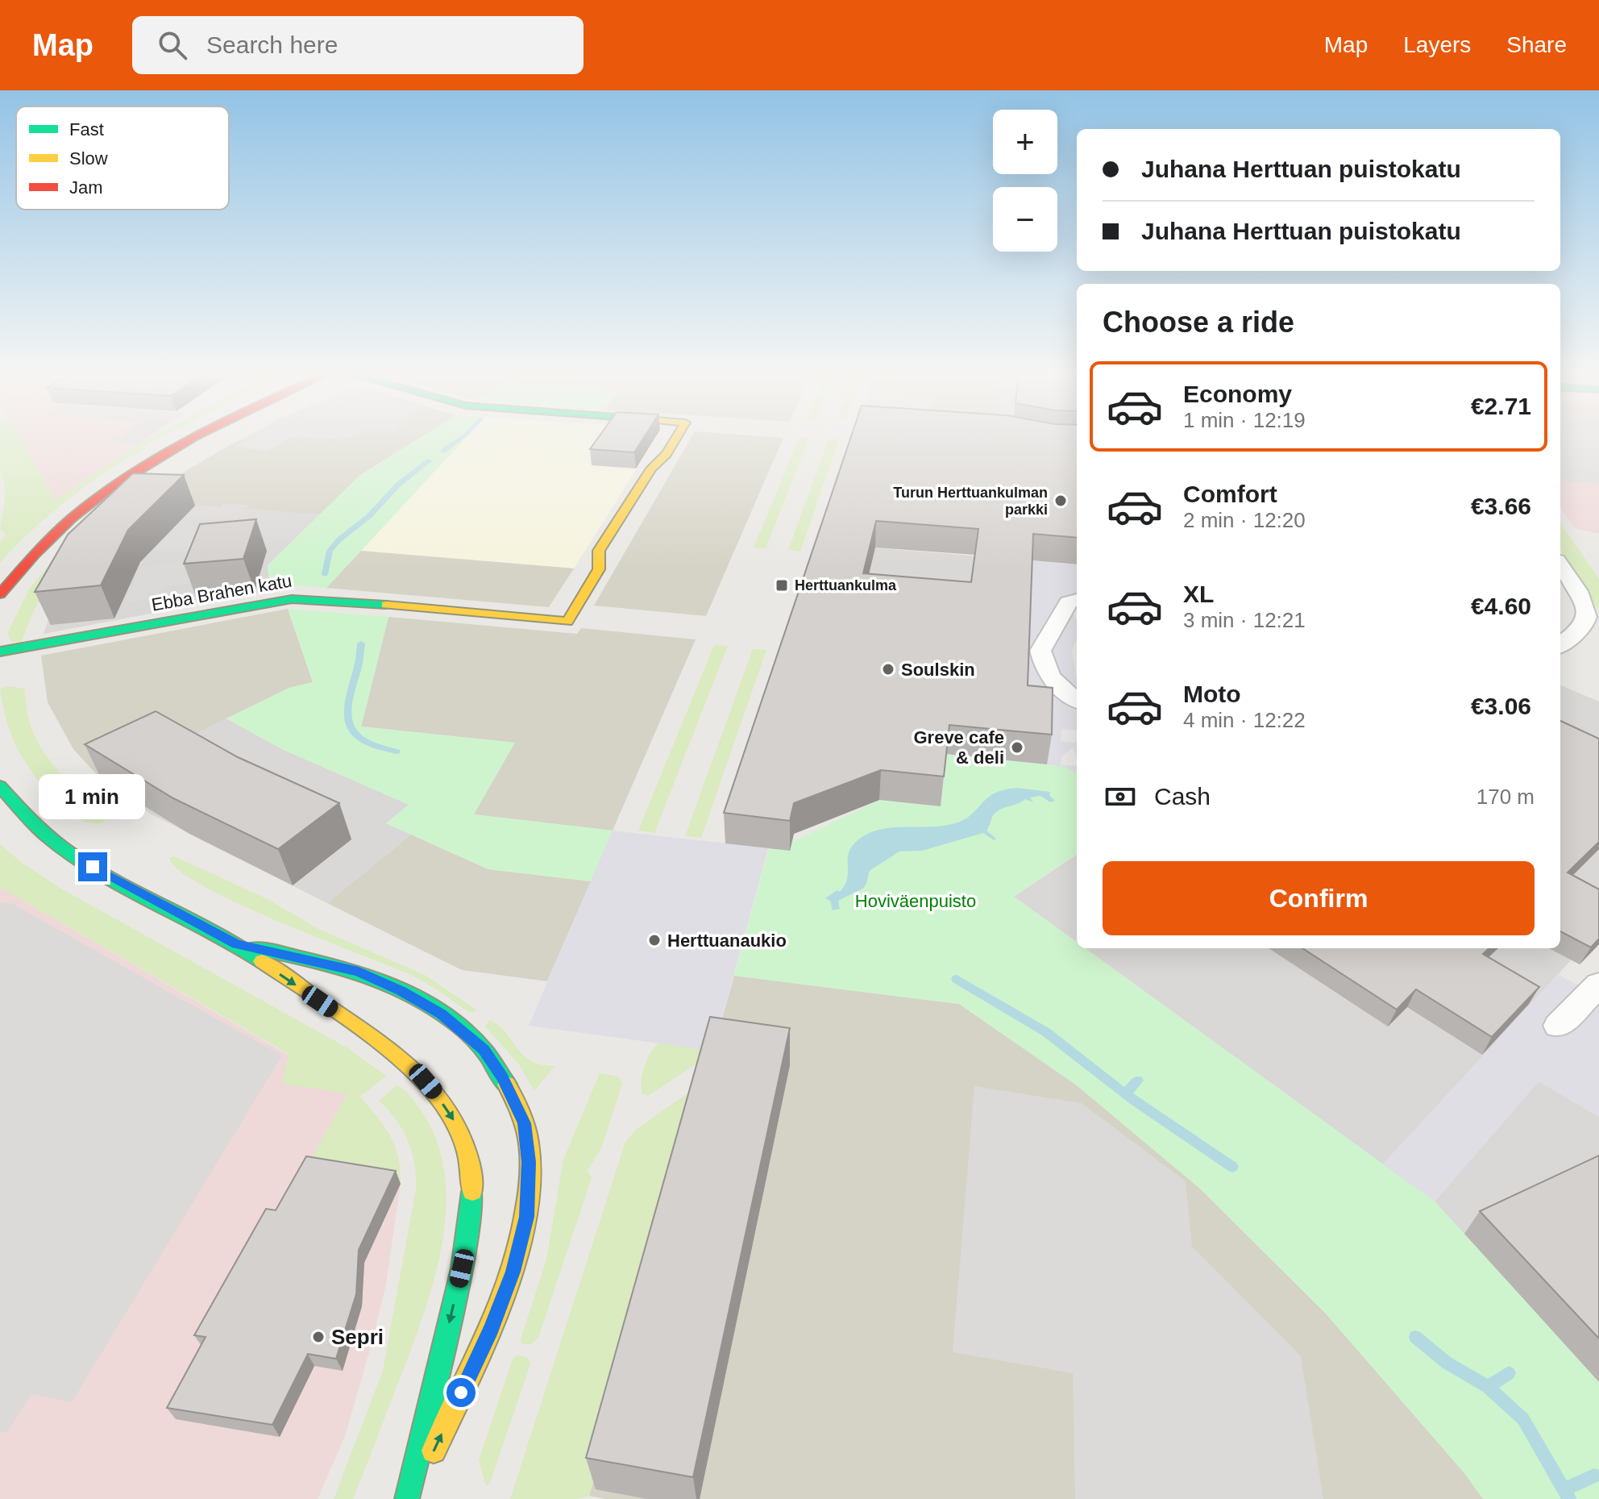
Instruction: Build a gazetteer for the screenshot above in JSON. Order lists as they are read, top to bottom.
{
  "streets": {
    "main road": ["Ebba Brahen katu"]
  },
  "parks": ["Hoviväenpuisto"],
  "places": {
    "other": [
      "Turun Herttuankulman parkki",
      "Soulskin",
      "Greve cafe & deli",
      "Herttuanaukio",
      "Sepri"
    ],
    "transit": ["Herttuankulma"]
  },
  "legend": ["Fast", "Slow", "Jam"],
  "page": {
    "header": "Map",
    "search": "Search here",
    "nav": ["Map", "Layers", "Share"],
    "map_buttons": ["+", "−"],
    "banner": ["Juhana Herttuan puistokatu", "Juhana Herttuan puistokatu"],
    "heading": "Choose a ride",
    "list": [
      {
        "name": "Economy",
        "note": "1 min · 12:19",
        "value": "€2.71"
      },
      {
        "name": "Comfort",
        "note": "2 min · 12:20",
        "value": "€3.66"
      },
      {
        "name": "XL",
        "note": "3 min · 12:21",
        "value": "€4.60"
      },
      {
        "name": "Moto",
        "note": "4 min · 12:22",
        "value": "€3.06"
      }
    ],
    "pay": ["Cash", "170 m"],
    "bubble": "1 min",
    "buttons": "Confirm"
  }
}
